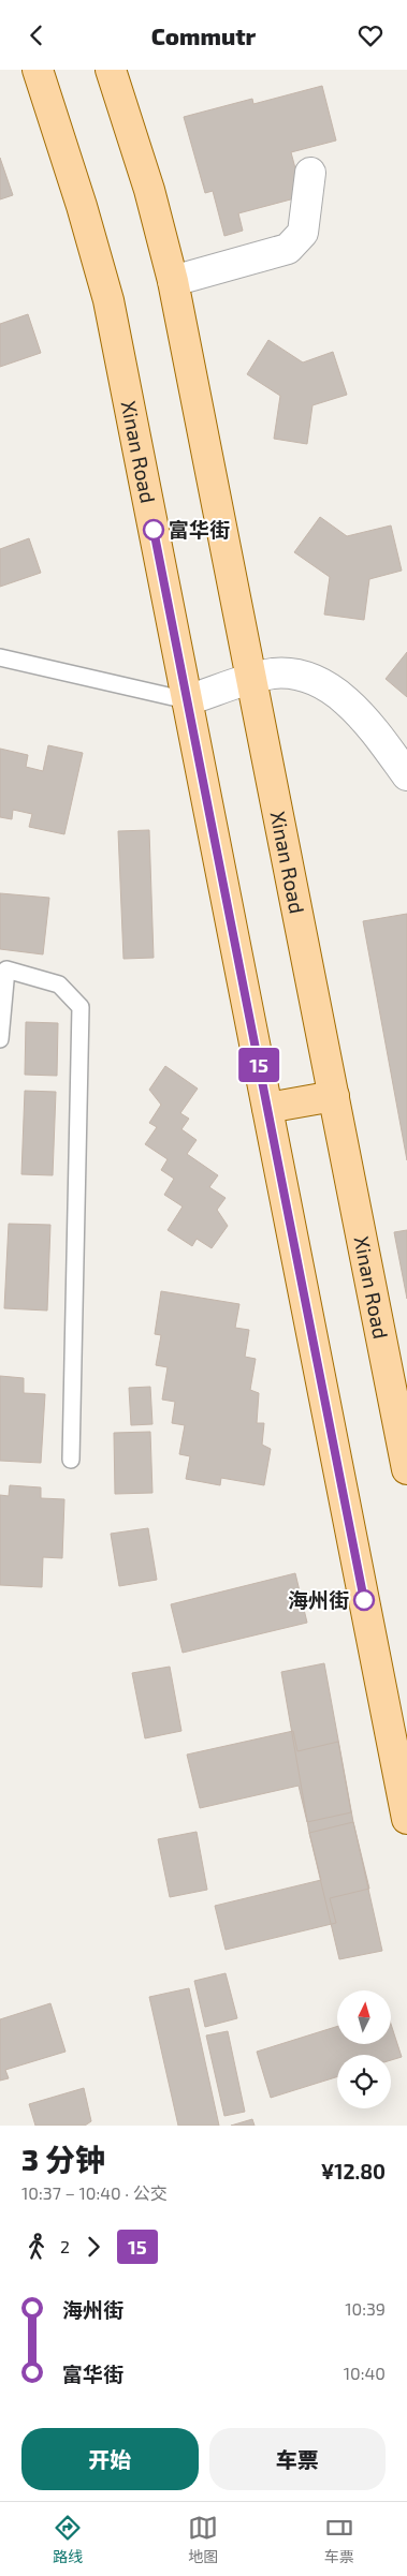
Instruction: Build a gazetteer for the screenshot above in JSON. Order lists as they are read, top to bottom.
{
  "streets": {
    "main road": ["Xinan Road"]
  },
  "places": ["富华街", "海州街"],
  "lines": ["bus line 15"],
  "north": "top",
  "page": {
    "header": "Commutr",
    "on_map": "15",
    "heading": ["3 分钟", "10:37 – 10:40 · 公交", "¥12.80"],
    "legs": ["2", "15"],
    "list": [
      {
        "name": "海州街",
        "value": "10:39"
      },
      {
        "name": "富华街",
        "value": "10:40"
      }
    ],
    "buttons": ["开始", "车票"],
    "tabs": ["路线", "地图", "车票"]
  }
}
